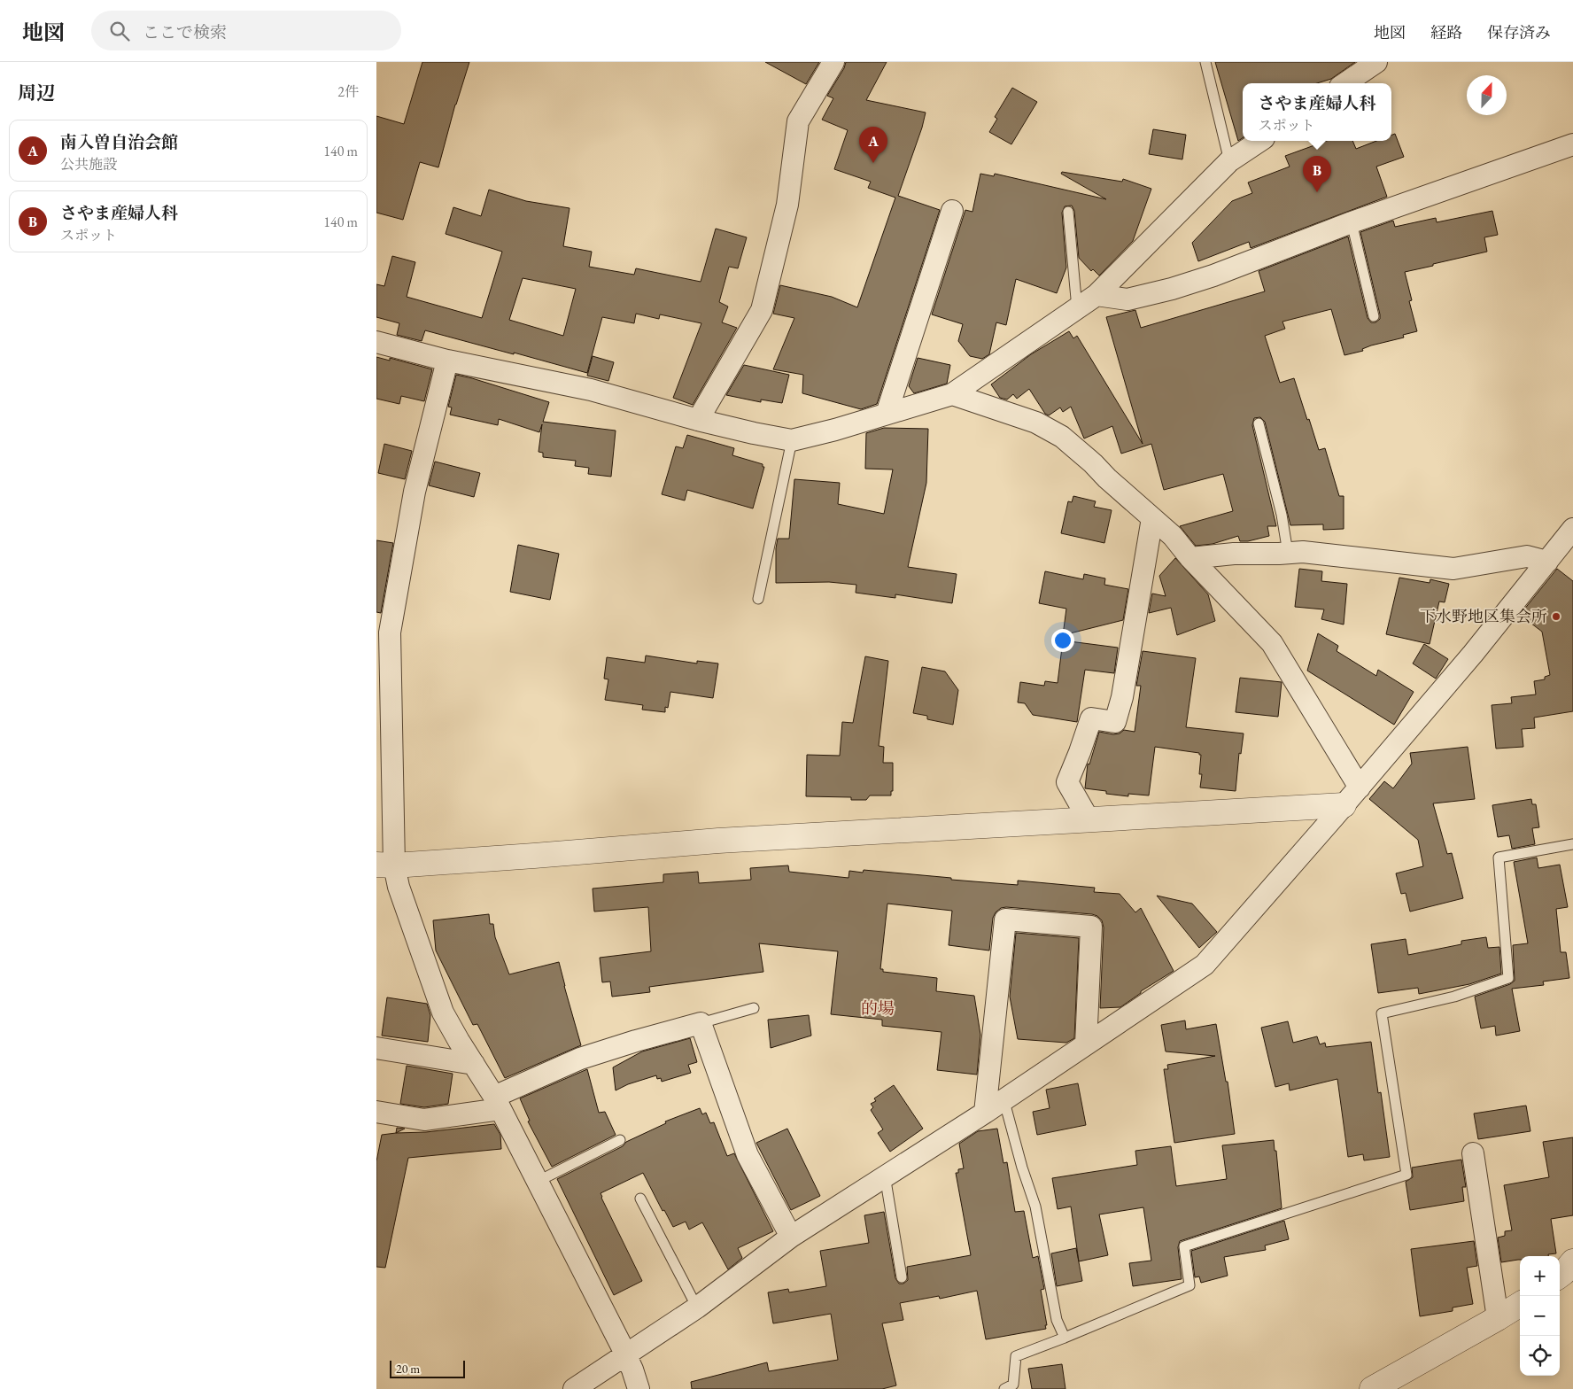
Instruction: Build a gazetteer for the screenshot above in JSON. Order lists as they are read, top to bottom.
{
  "districts": ["的場"],
  "places": ["下水野地区集会所"],
  "scale_bar": "20 m",
  "north": "top",
  "page": {
    "header": "地図",
    "search": "ここで検索",
    "nav": ["地図", "経路", "保存済み"],
    "heading": ["周辺", "2件"],
    "popup": ["さやま産婦人科", "スポット"],
    "list": [
      {
        "mark": "A",
        "name": "南入曽自治会館",
        "note": "公共施設",
        "value": "140 m"
      },
      {
        "mark": "B",
        "name": "さやま産婦人科",
        "note": "スポット",
        "value": "140 m"
      }
    ],
    "pins": ["A", "B"],
    "map_buttons": ["+", "−"],
    "scale": "20 m"
  }
}
